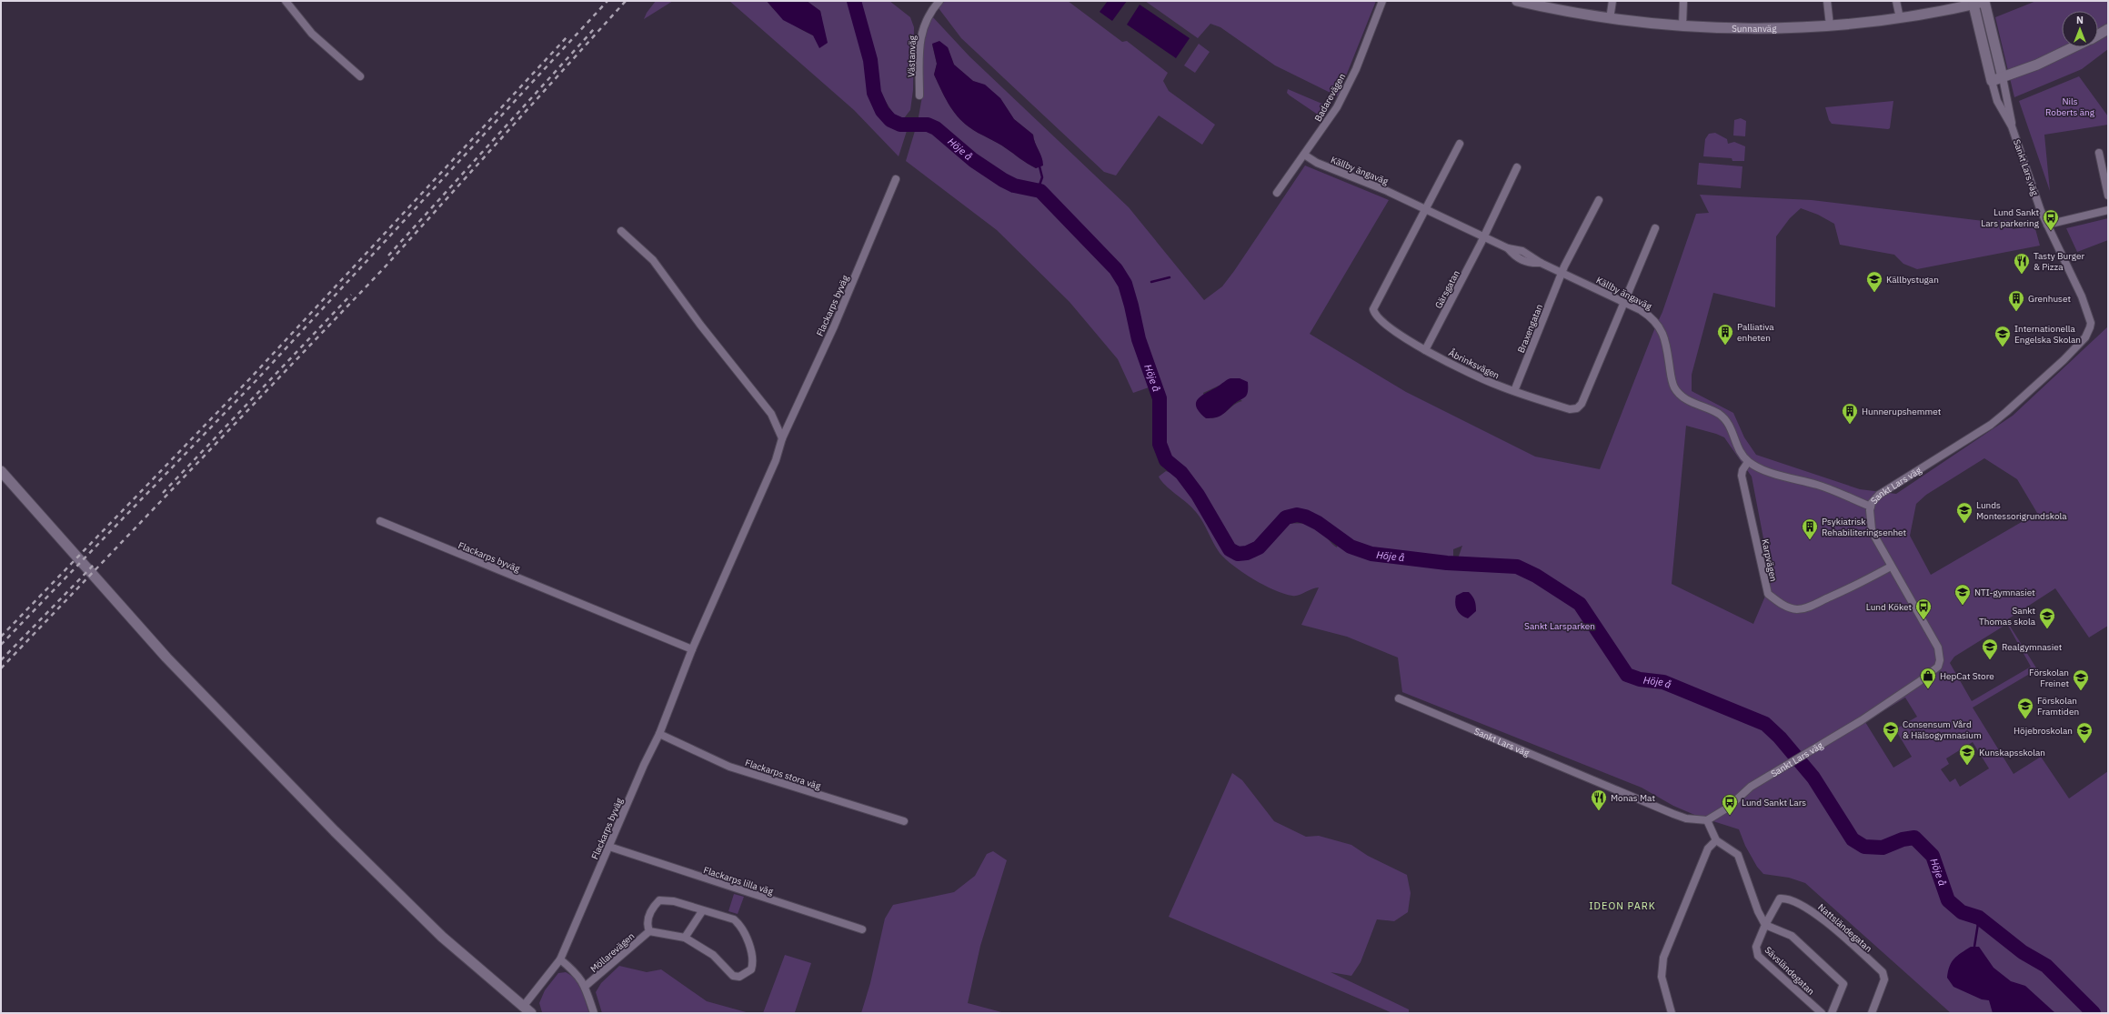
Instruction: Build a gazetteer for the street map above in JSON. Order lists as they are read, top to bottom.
{
  "streets": {
    "street": [
      "Sunnanväg",
      "Västanväg",
      "Badarevägen",
      "Sankt Lars väg",
      "Källby ängaväg",
      "Gärsgatan",
      "Flackarps byväg",
      "Braxengatan",
      "Åbrinksvägen",
      "Karpvägen",
      "Flackarps stora väg",
      "Flackarps lilla väg",
      "Nattsländegatan",
      "Möllarevägen",
      "Sävsländegatan"
    ]
  },
  "crossings": [
    ["Sunnanväg", "Sankt Lars väg"],
    ["Badarevägen", "Källby ängaväg"],
    ["Sankt Lars väg", "Karpvägen"],
    ["Källby ängaväg", "Gärsgatan"],
    ["Källby ängaväg", "Braxengatan"],
    ["Källby ängaväg", "Åbrinksvägen"],
    ["Källby ängaväg", "Karpvägen"],
    ["Gärsgatan", "Åbrinksvägen"],
    ["Flackarps byväg", "Flackarps stora väg"],
    ["Flackarps byväg", "Flackarps lilla väg"],
    ["Flackarps byväg", "Möllarevägen"],
    ["Braxengatan", "Åbrinksvägen"],
    ["Nattsländegatan", "Sävsländegatan"]
  ],
  "districts": ["IDEON PARK"],
  "water": ["Höje å"],
  "parks": ["Nils Roberts äng", "Sankt Larsparken"],
  "places": {
    "bus stop": ["Lund Sankt Lars parkering", "Lund Köket", "Lund Sankt Lars"],
    "restaurant": ["Tasty Burger & Pizza", "Monas Mat"],
    "school or university": [
      "Källbystugan",
      "Internationella Engelska Skolan",
      "Lunds Montessorigrundskola",
      "NTI-gymnasiet",
      "Sankt Thomas skola",
      "Realgymnasiet",
      "Förskolan Freinet",
      "Förskolan Framtiden",
      "Consensum Vård & Hälsogymnasium",
      "Höjebroskolan",
      "Kunskapsskolan"
    ],
    "building": [
      "Grenhuset",
      "Palliativa enheten",
      "Hunnerupshemmet",
      "Psykiatrisk Rehabiliteringsenhet"
    ],
    "shop": ["HepCat Store"]
  },
  "north": "top"
}
